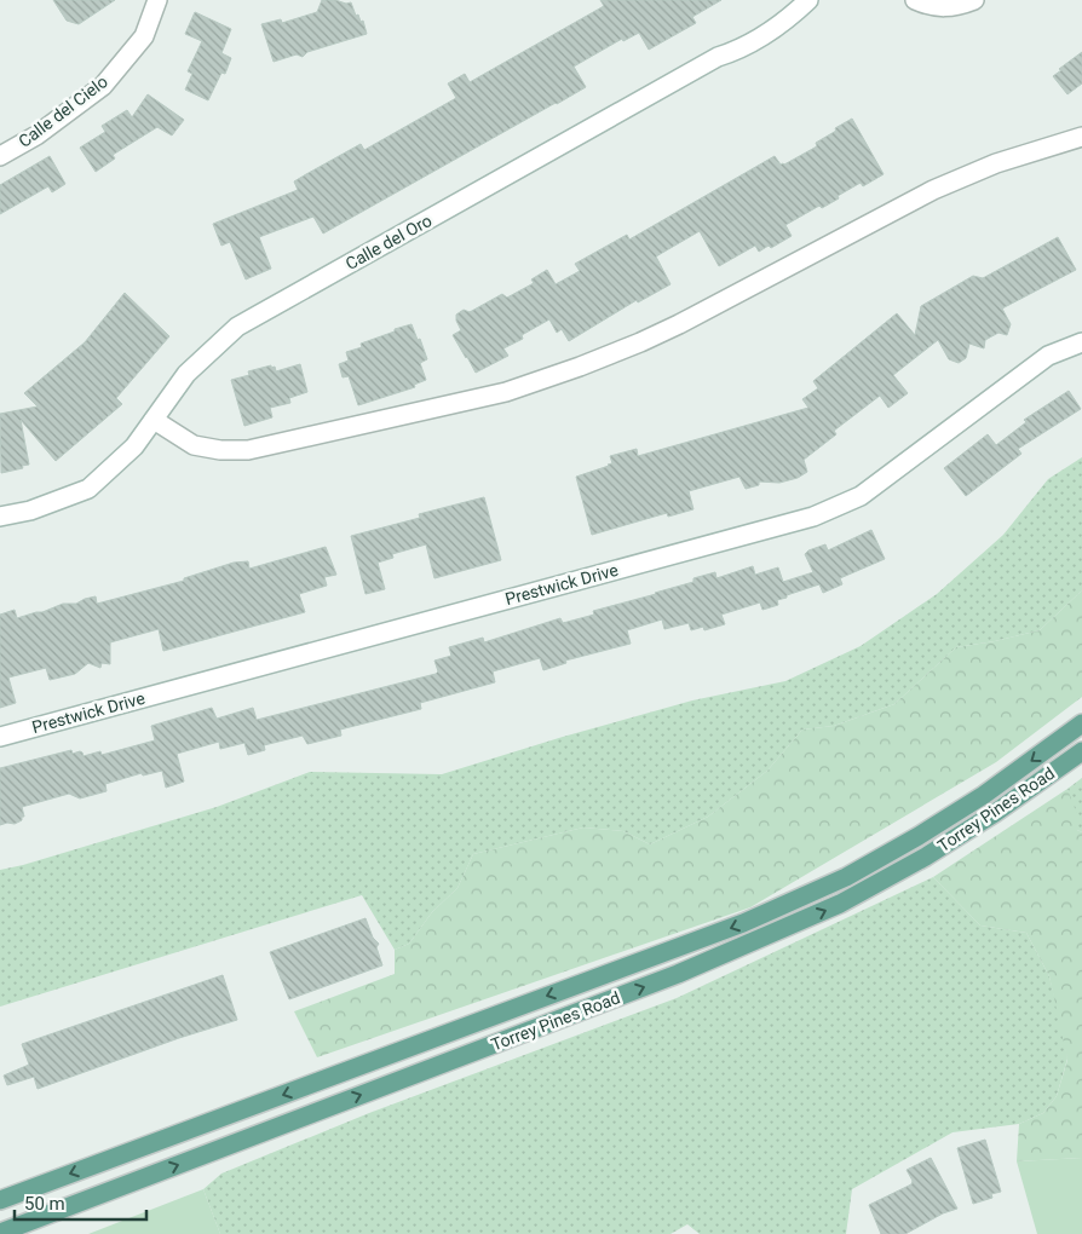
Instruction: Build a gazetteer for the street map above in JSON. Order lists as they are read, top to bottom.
{
  "streets": {
    "main road": ["Torrey Pines Road"],
    "street": ["Calle del Cielo", "Calle del Oro", "Prestwick Drive"]
  },
  "scale_bar": "50 m"
}
